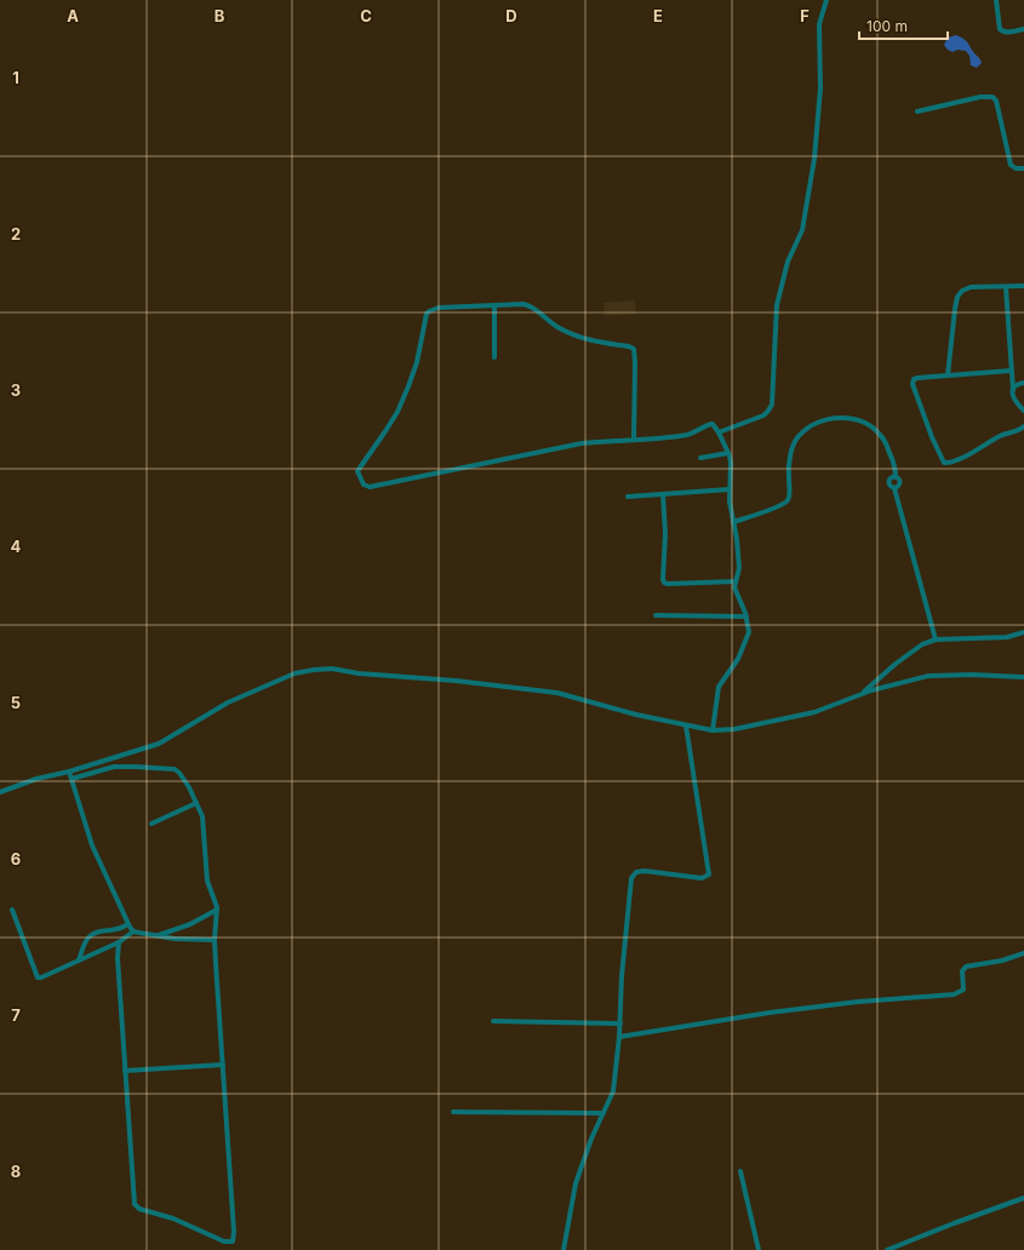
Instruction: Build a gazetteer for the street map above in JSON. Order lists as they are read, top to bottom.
{
  "scale_bar": "100 m",
  "grid": {
    "columns": [
      "A",
      "B",
      "C",
      "D",
      "E",
      "F"
    ],
    "rows": [
      "1",
      "2",
      "3",
      "4",
      "5",
      "6",
      "7",
      "8"
    ]
  }
}
